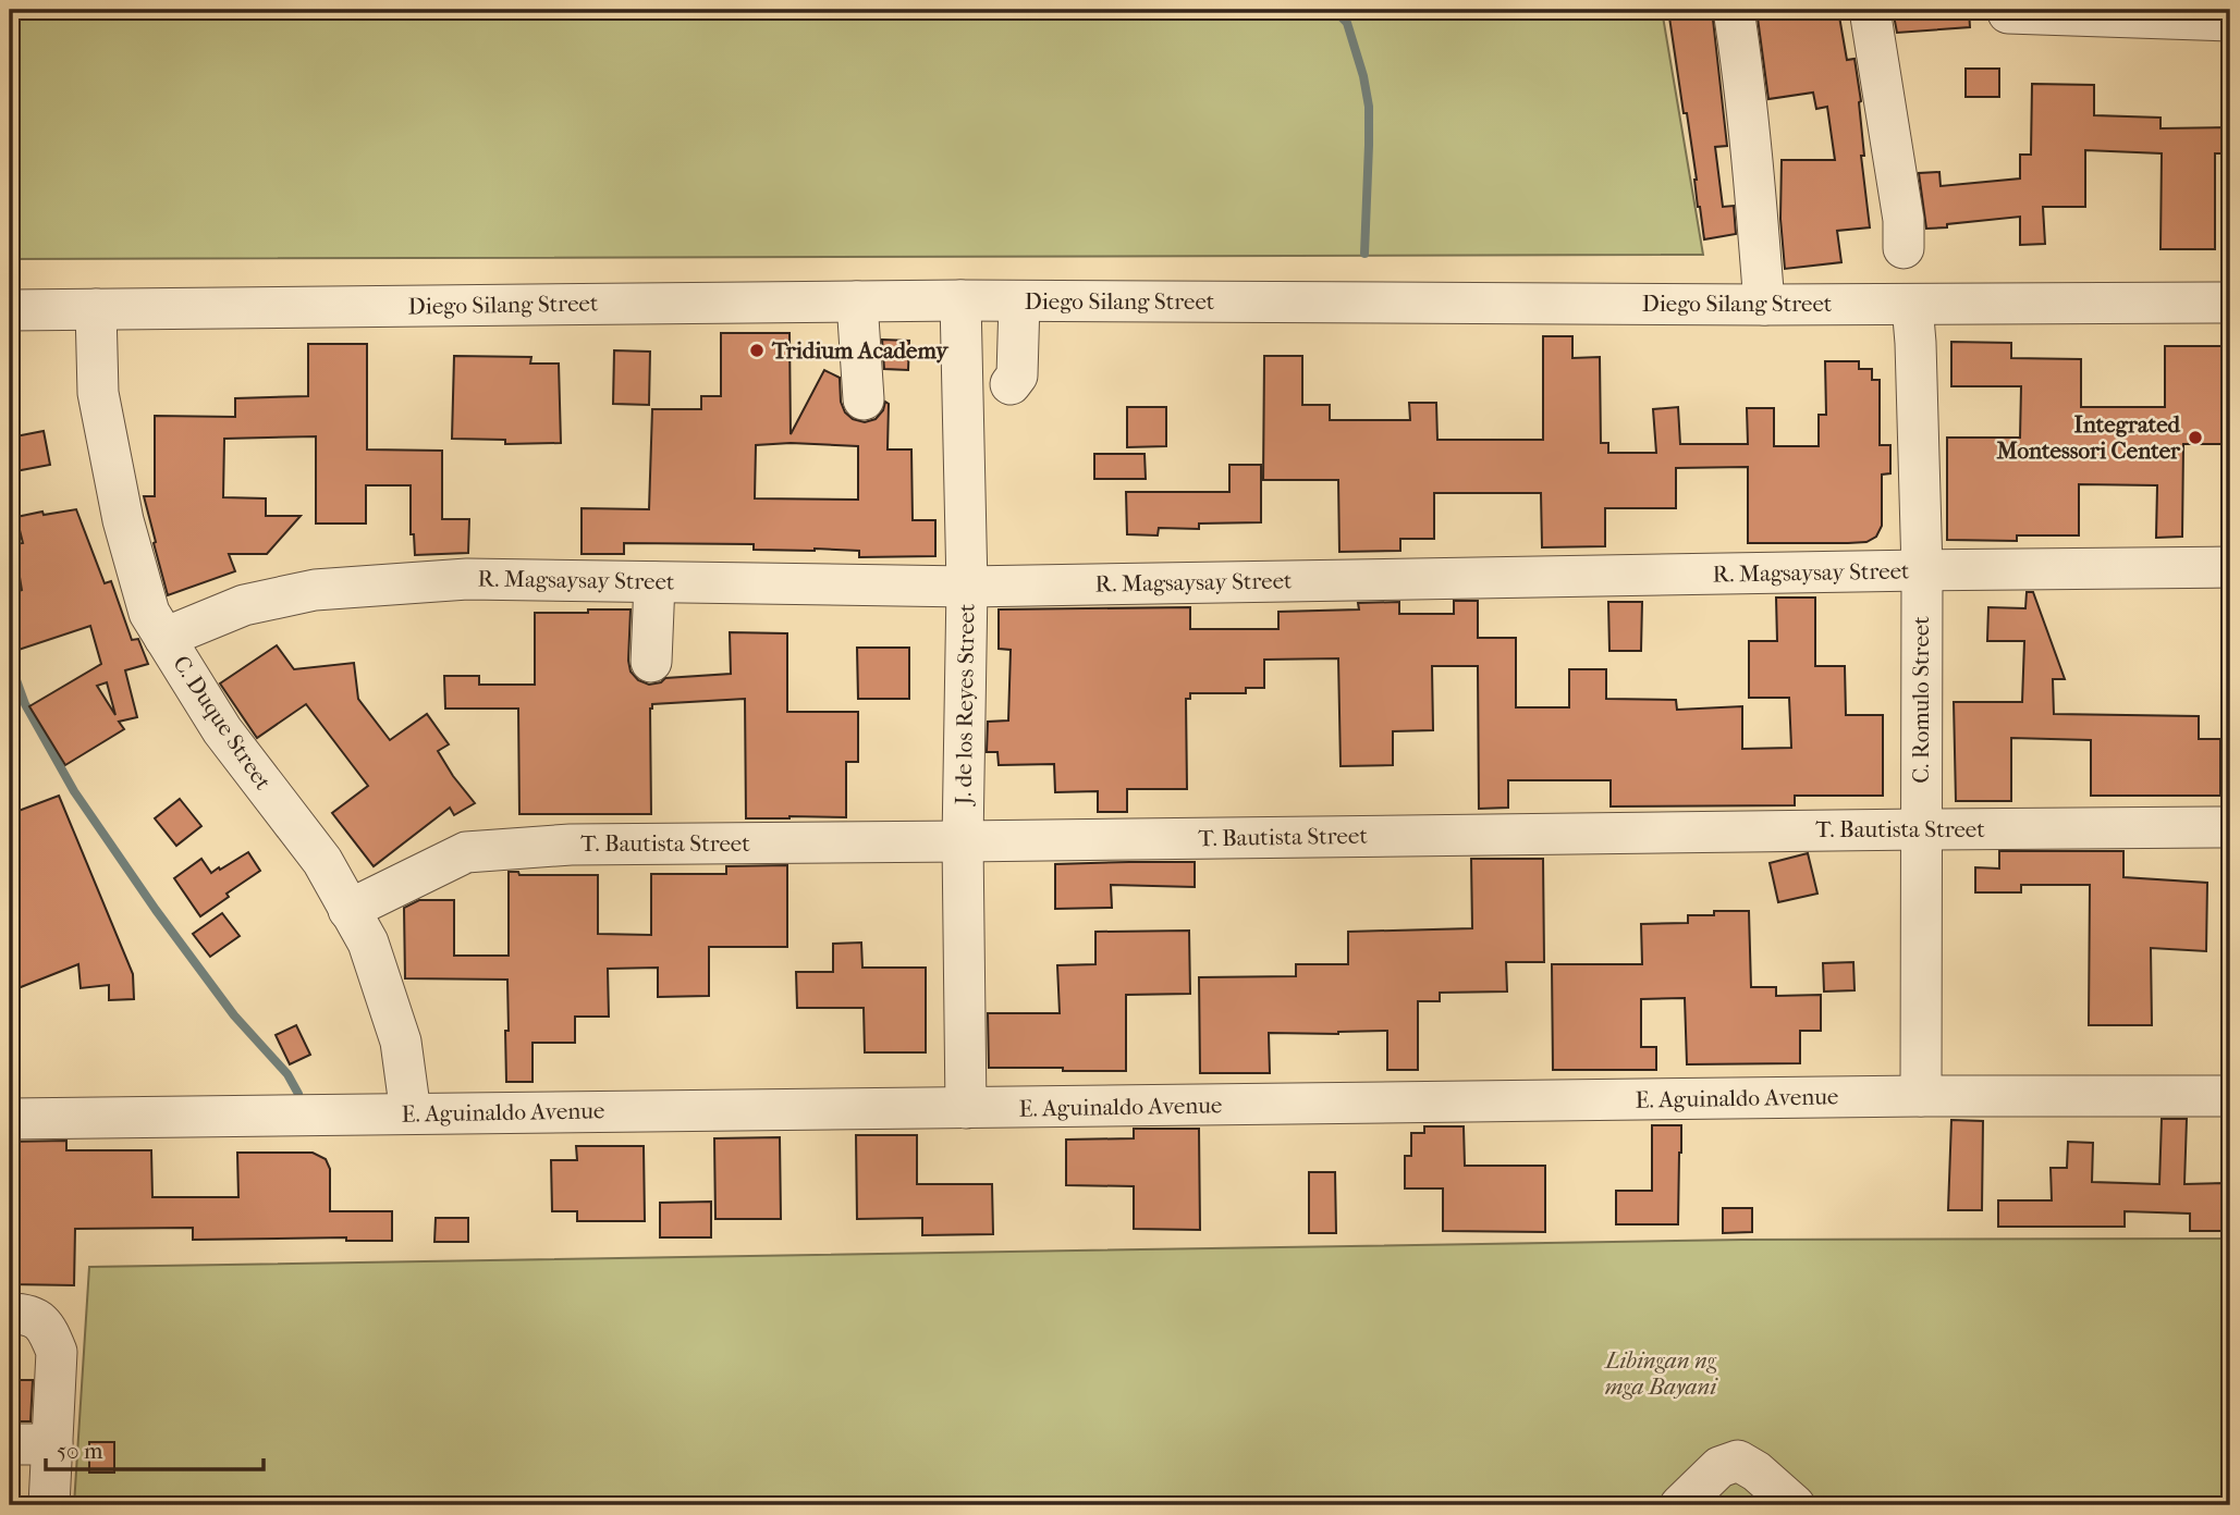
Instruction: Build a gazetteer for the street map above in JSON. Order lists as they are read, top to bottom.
{
  "streets": {
    "street": [
      "Diego Silang Street",
      "R. Magsaysay Street",
      "C. Romulo Street",
      "J. de los Reyes Street",
      "C. Duque Street",
      "T. Bautista Street",
      "E. Aguinaldo Avenue"
    ]
  },
  "crossings": [
    ["Diego Silang Street", "C. Romulo Street"],
    ["Diego Silang Street", "J. de los Reyes Street"],
    ["Diego Silang Street", "C. Duque Street"],
    ["R. Magsaysay Street", "C. Romulo Street"],
    ["R. Magsaysay Street", "J. de los Reyes Street"],
    ["R. Magsaysay Street", "C. Duque Street"],
    ["C. Romulo Street", "T. Bautista Street"],
    ["C. Romulo Street", "E. Aguinaldo Avenue"],
    ["J. de los Reyes Street", "T. Bautista Street"],
    ["J. de los Reyes Street", "E. Aguinaldo Avenue"],
    ["C. Duque Street", "T. Bautista Street"],
    ["C. Duque Street", "E. Aguinaldo Avenue"]
  ],
  "parks": ["Libingan ng mga Bayani"],
  "places": ["Tridium Academy", "Integrated Montessori Center"],
  "scale_bar": "50 m"
}
